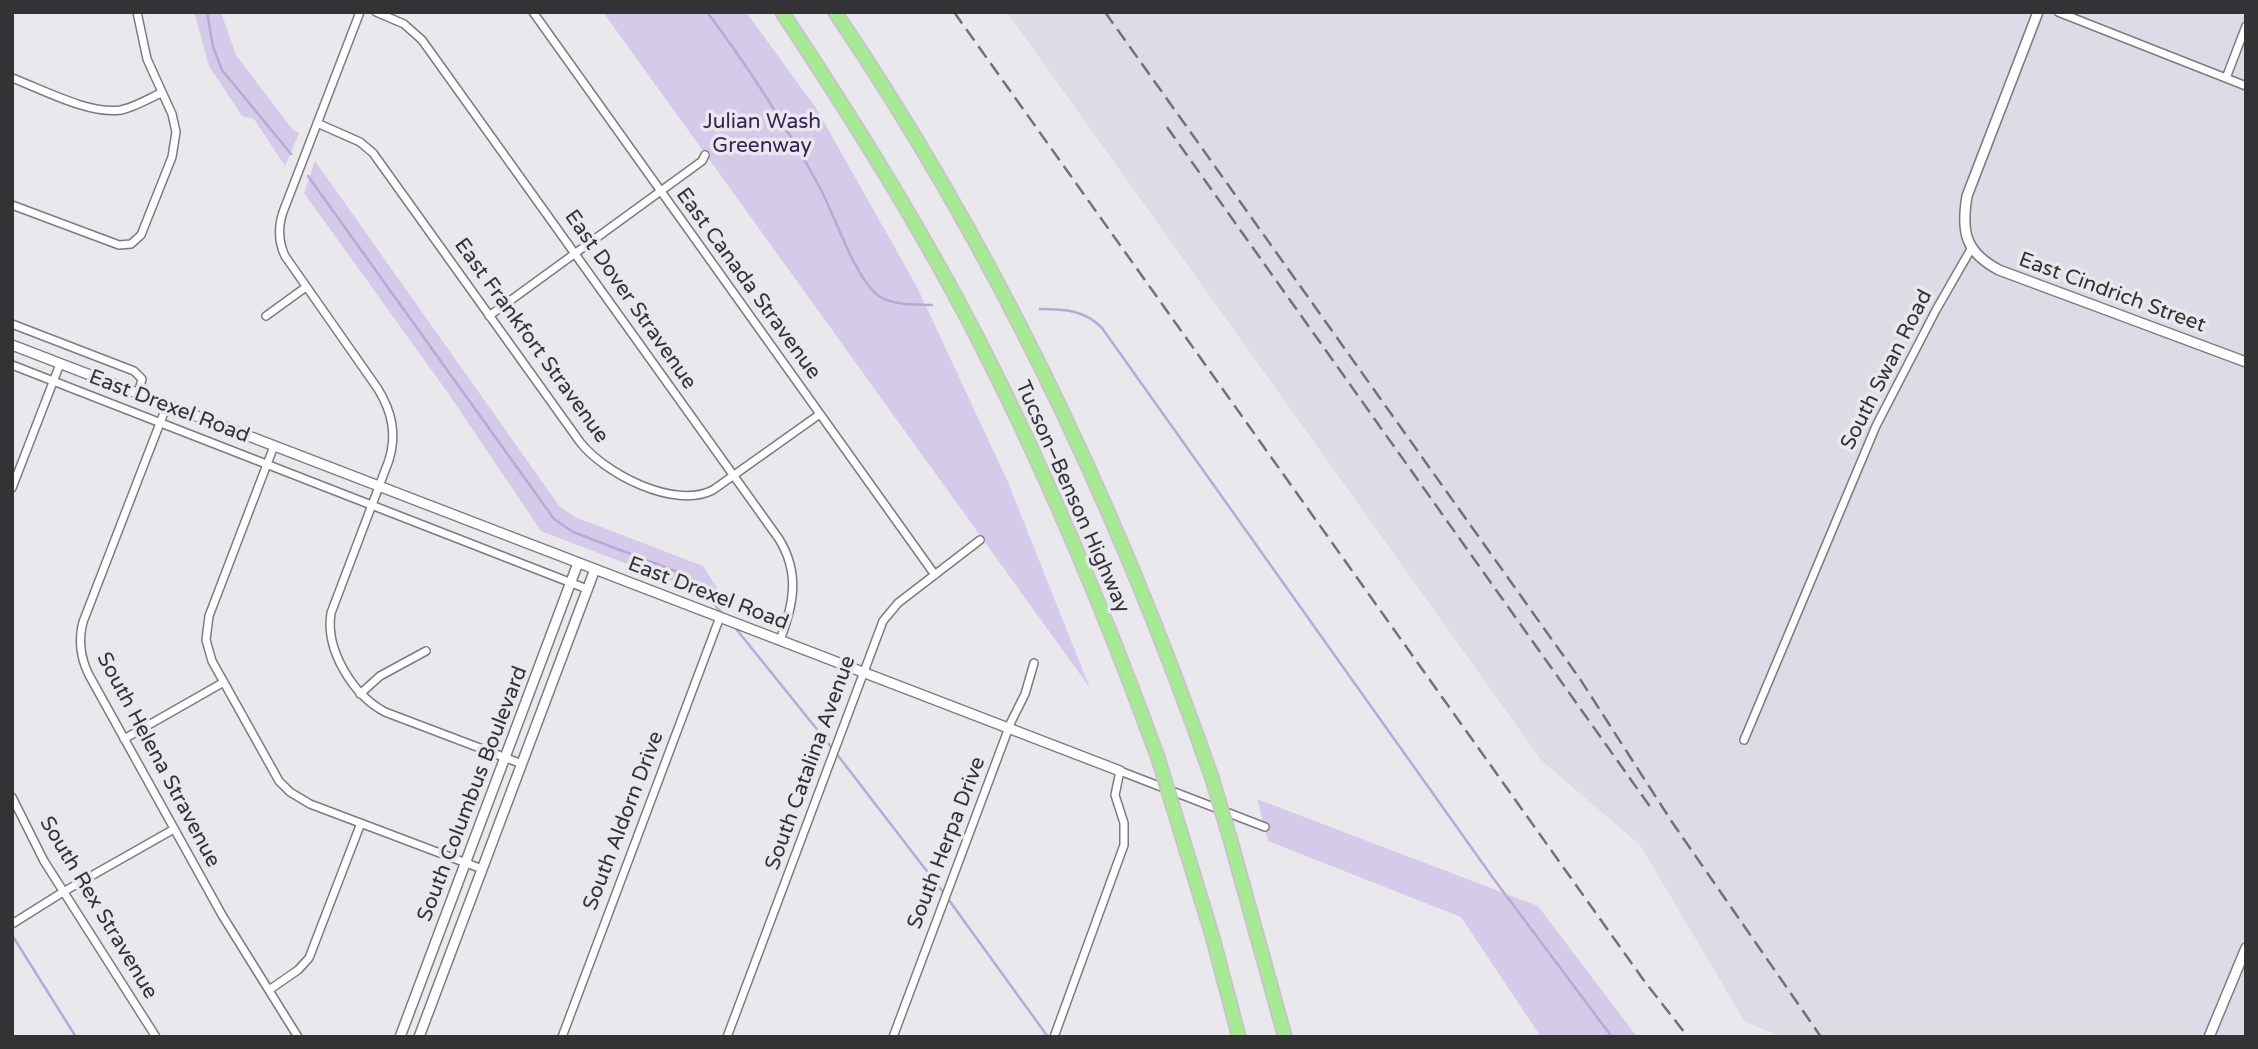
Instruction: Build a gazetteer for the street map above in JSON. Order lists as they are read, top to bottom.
{
  "streets": {
    "highway": ["Tucson–Benson Highway"],
    "street": [
      "East Canada Stravenue",
      "East Cindrich Street",
      "East Dover Stravenue",
      "East Frankfort Stravenue",
      "South Swan Road",
      "East Drexel Road",
      "South Helena Stravenue",
      "South Catalina Avenue",
      "South Columbus Boulevard",
      "South Aldorn Drive",
      "South Herpa Drive",
      "South Rex Stravenue"
    ]
  },
  "crossings": [
    ["East Canada Stravenue", "East Frankfort Stravenue"],
    ["East Canada Stravenue", "South Catalina Avenue"],
    ["East Cindrich Street", "South Swan Road"],
    ["East Dover Stravenue", "East Frankfort Stravenue"],
    ["East Dover Stravenue", "East Drexel Road"],
    ["East Drexel Road", "South Helena Stravenue"],
    ["East Drexel Road", "South Catalina Avenue"],
    ["East Drexel Road", "South Columbus Boulevard"],
    ["East Drexel Road", "South Aldorn Drive"],
    ["East Drexel Road", "South Herpa Drive"]
  ],
  "parks": ["Julian Wash Greenway"]
}
